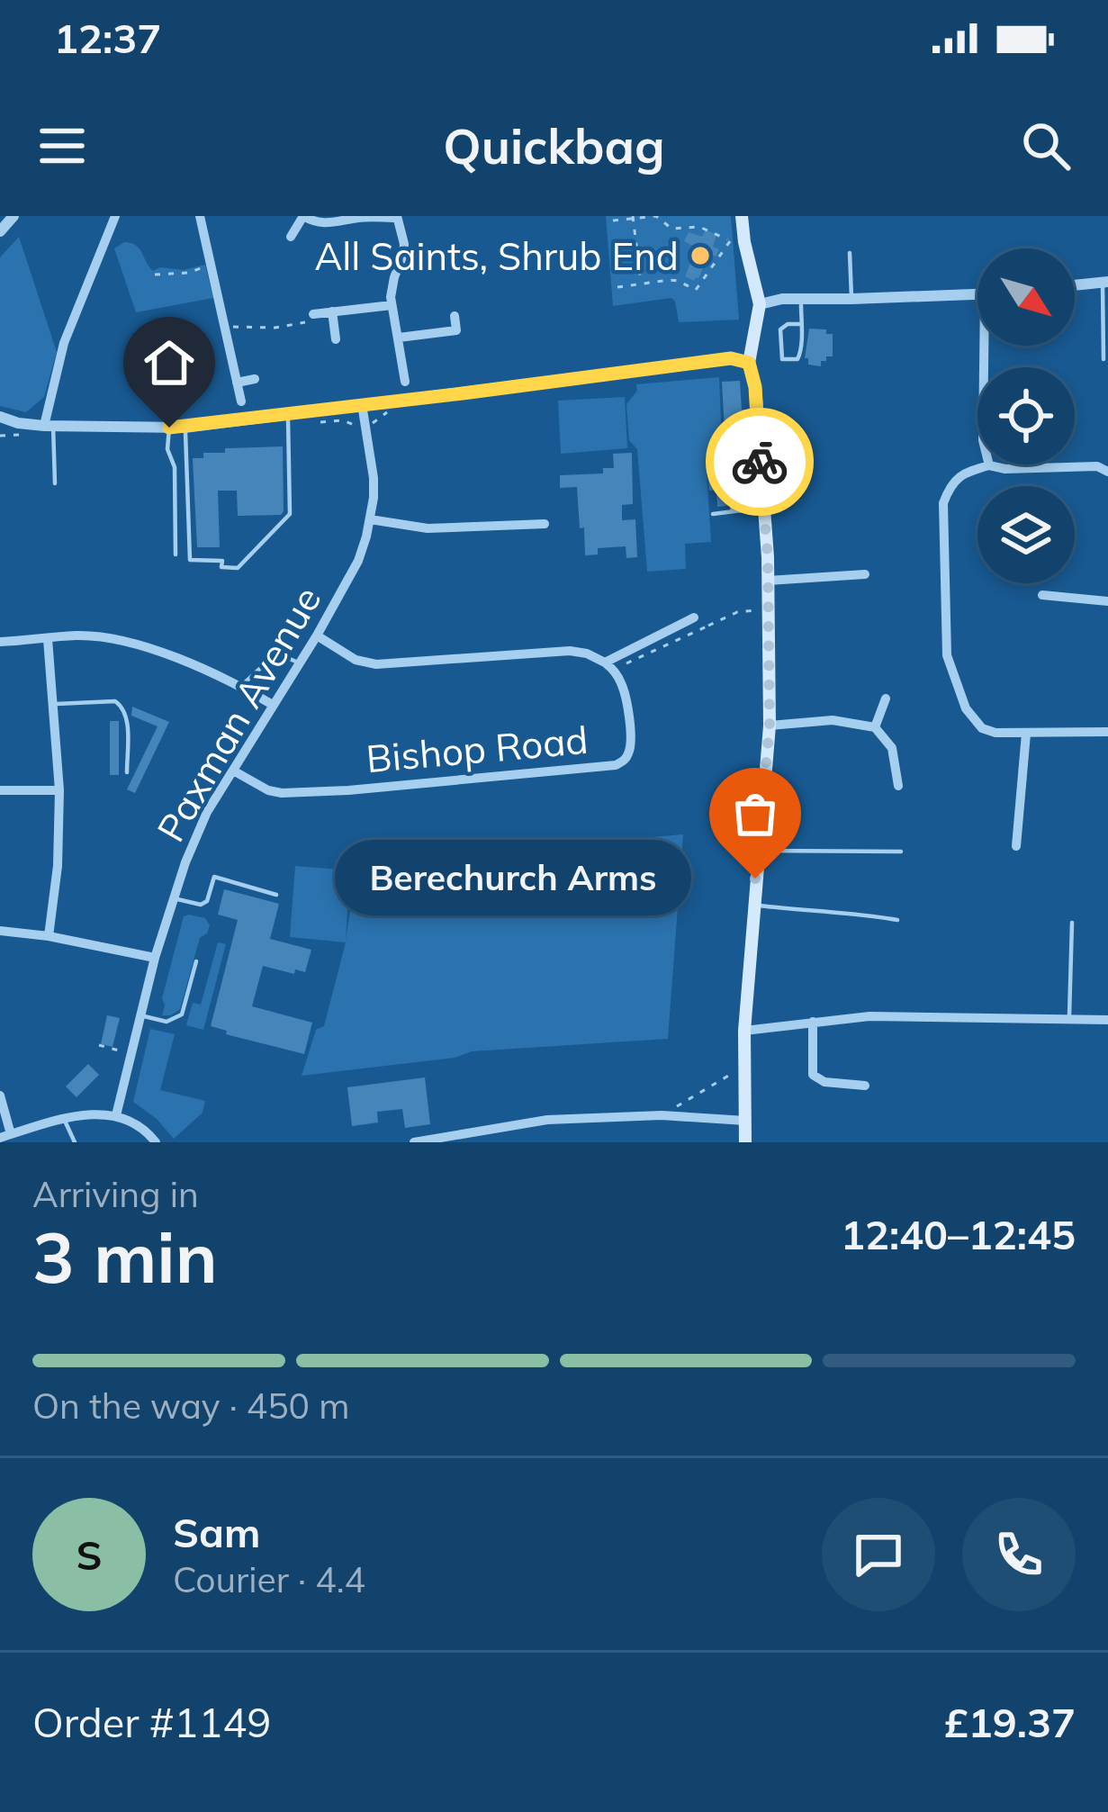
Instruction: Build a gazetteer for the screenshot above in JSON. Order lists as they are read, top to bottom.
{
  "streets": {
    "street": ["Paxman Avenue", "Bishop Road"]
  },
  "crossings": [
    ["Paxman Avenue", "Bishop Road"]
  ],
  "places": ["All Saints, Shrub End", "Berechurch Arms"],
  "north": "bottom right",
  "page": {
    "status": "12:37",
    "header": "Quickbag",
    "bubble": "Berechurch Arms",
    "heading": ["3 min", "Arriving in", "12:40–12:45"],
    "panel": [
      "Sam",
      "Courier · 4.4",
      "Order #1149",
      "£19.37"
    ],
    "bar": "On the way · 450 m",
    "round": "S"
  }
}
